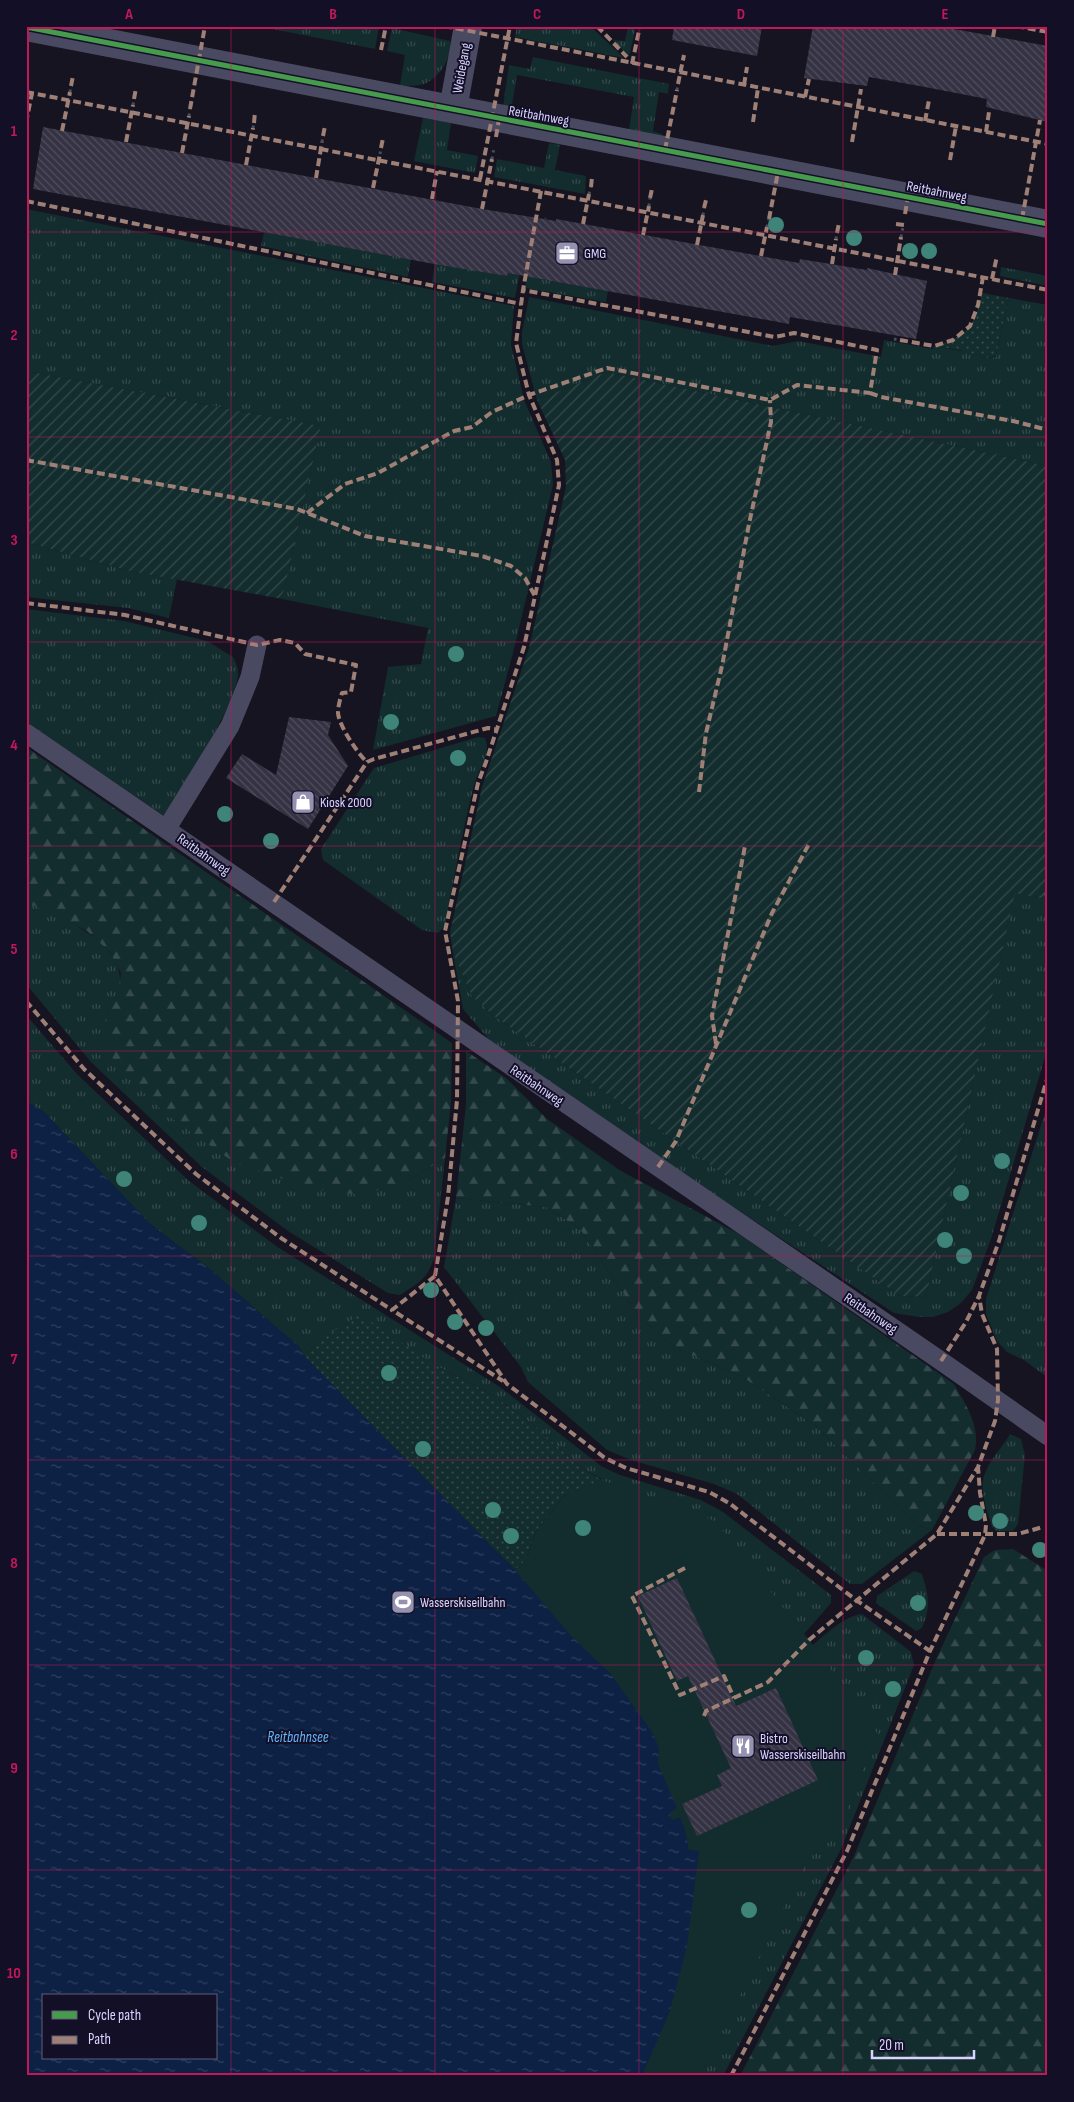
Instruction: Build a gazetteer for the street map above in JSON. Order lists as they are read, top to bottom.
{
  "streets": {
    "street": ["Weidegang", "Reitbahnweg"]
  },
  "crossings": [
    ["Weidegang", "Reitbahnweg"]
  ],
  "water": ["Reitbahnsee"],
  "places": {
    "office": ["GMG"],
    "shop": ["Kiosk 2000"],
    "sports": ["Wasserskiseilbahn"],
    "restaurant": ["Bistro Wasserskiseilbahn"]
  },
  "legend": ["Cycle path", "Path"],
  "scale_bar": "20 m",
  "grid": {
    "columns": [
      "A",
      "B",
      "C",
      "D",
      "E"
    ],
    "rows": [
      "1",
      "2",
      "3",
      "4",
      "5",
      "6",
      "7",
      "8",
      "9",
      "10"
    ]
  }
}
